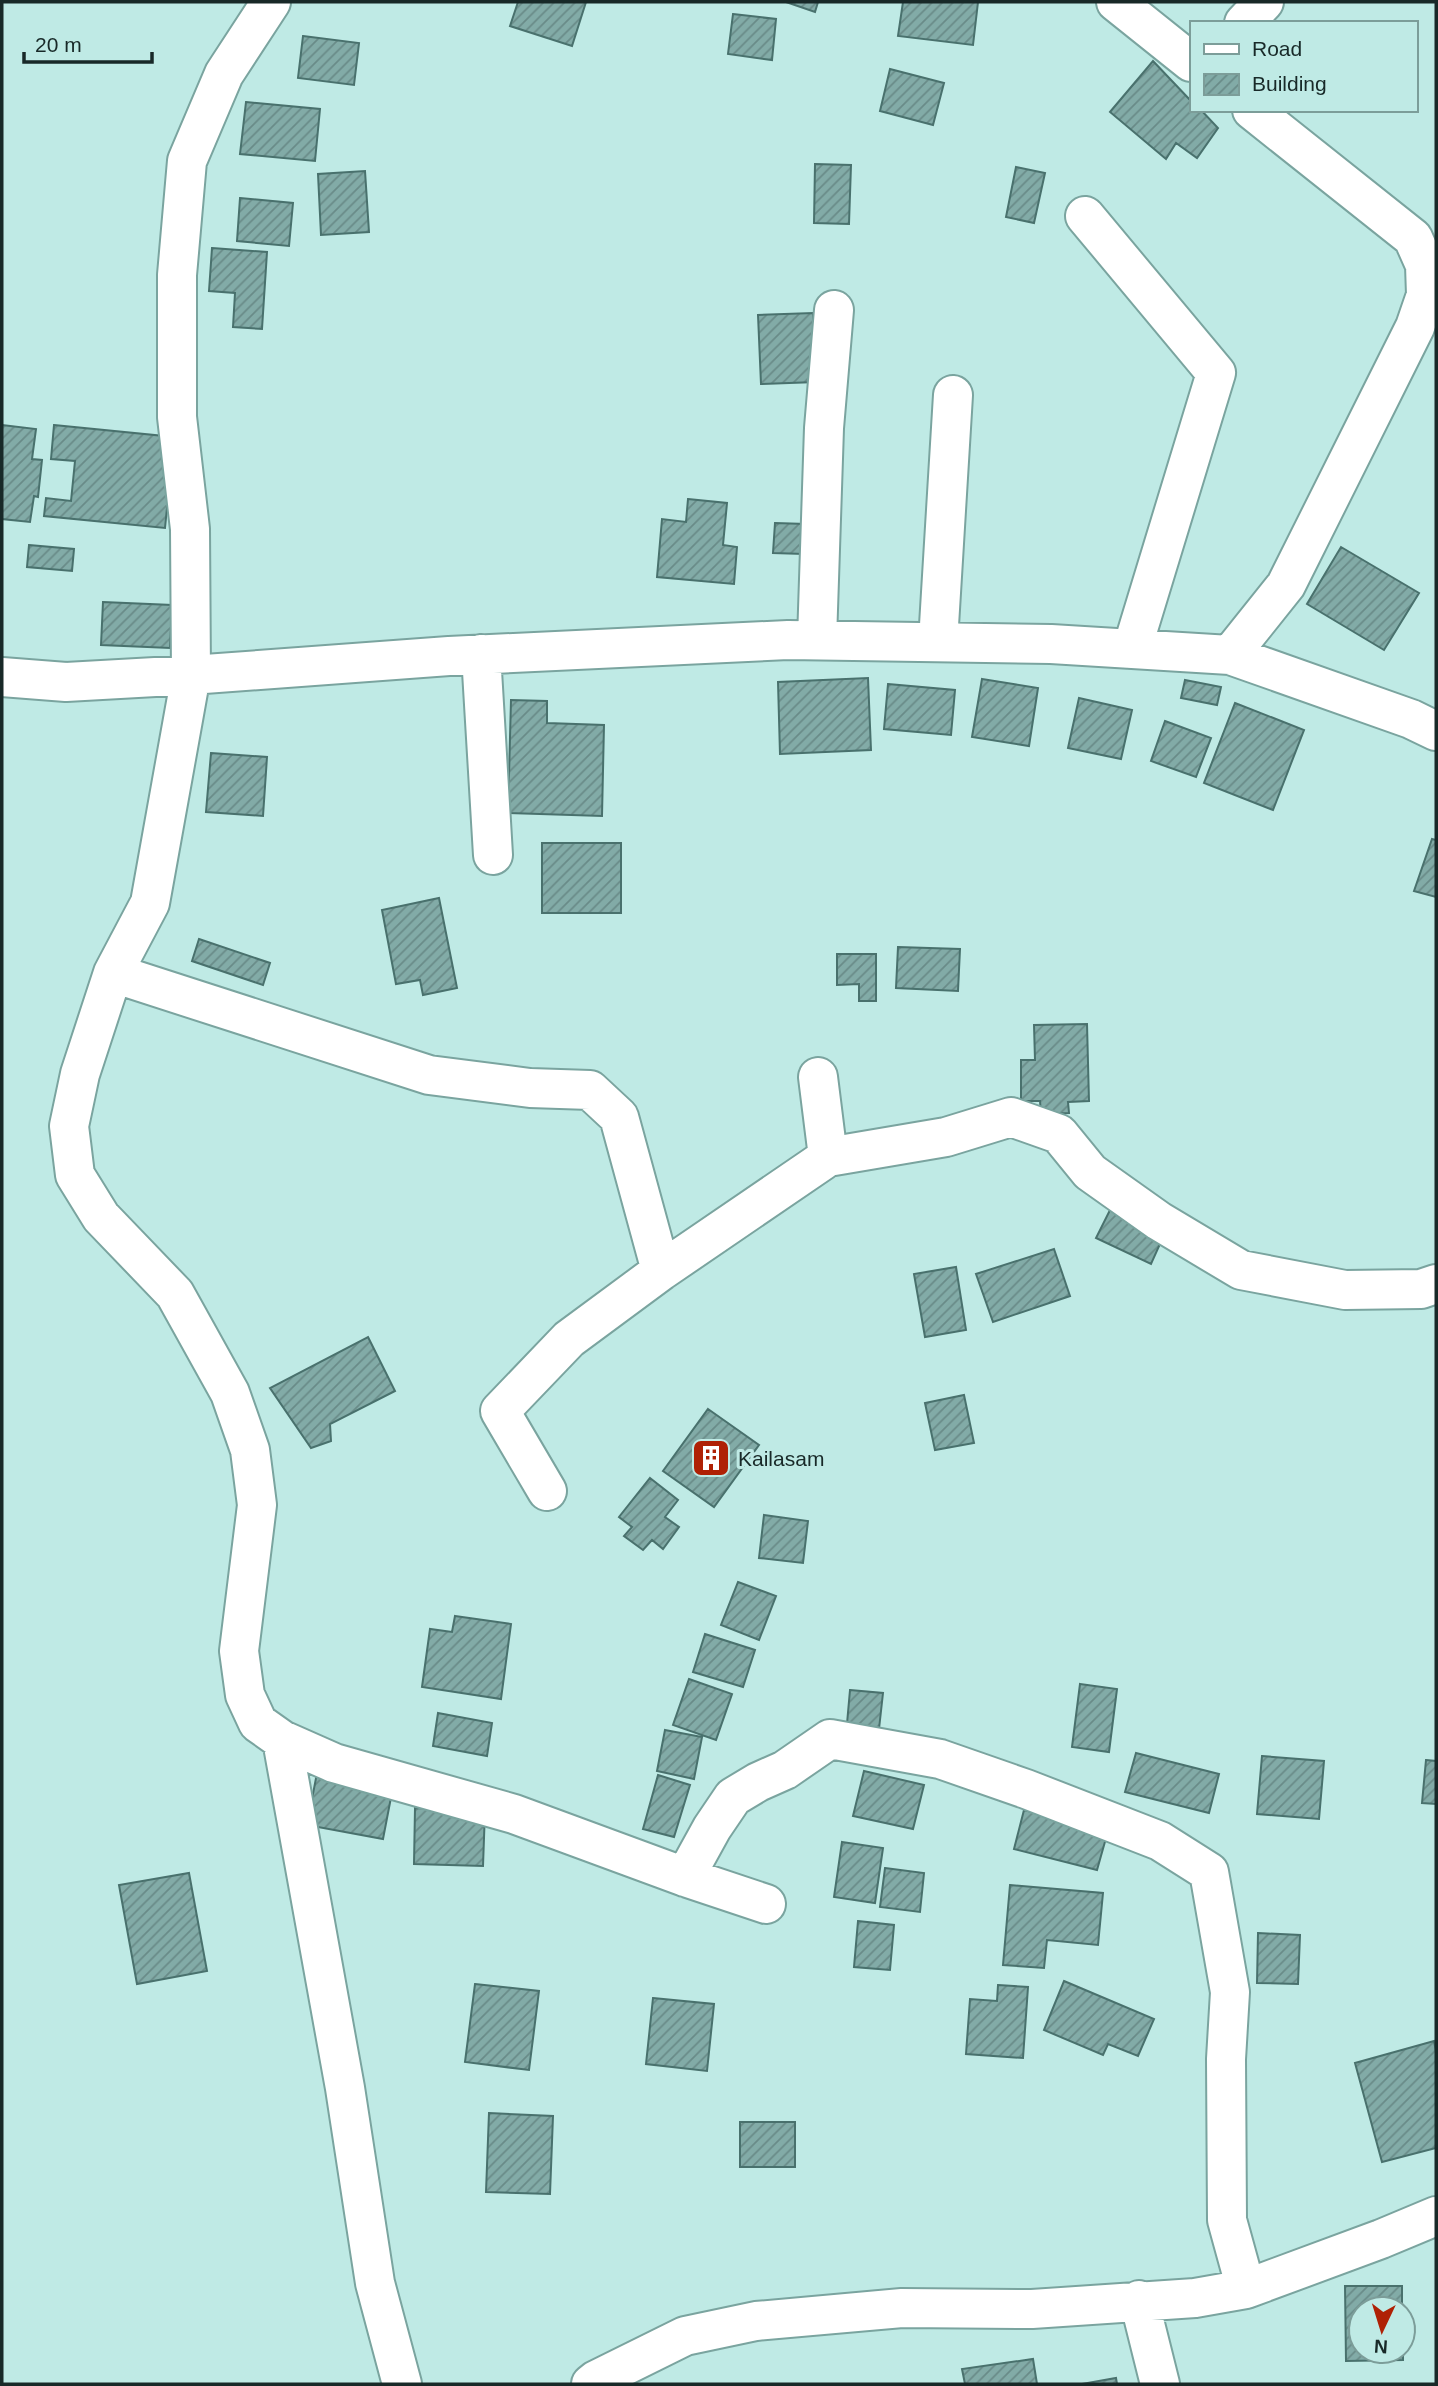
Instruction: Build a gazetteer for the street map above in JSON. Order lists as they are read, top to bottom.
{
  "places": {
    "building": ["Kailasam"]
  },
  "legend": ["Road", "Building"],
  "scale_bar": "20 m",
  "north": "bottom"
}
